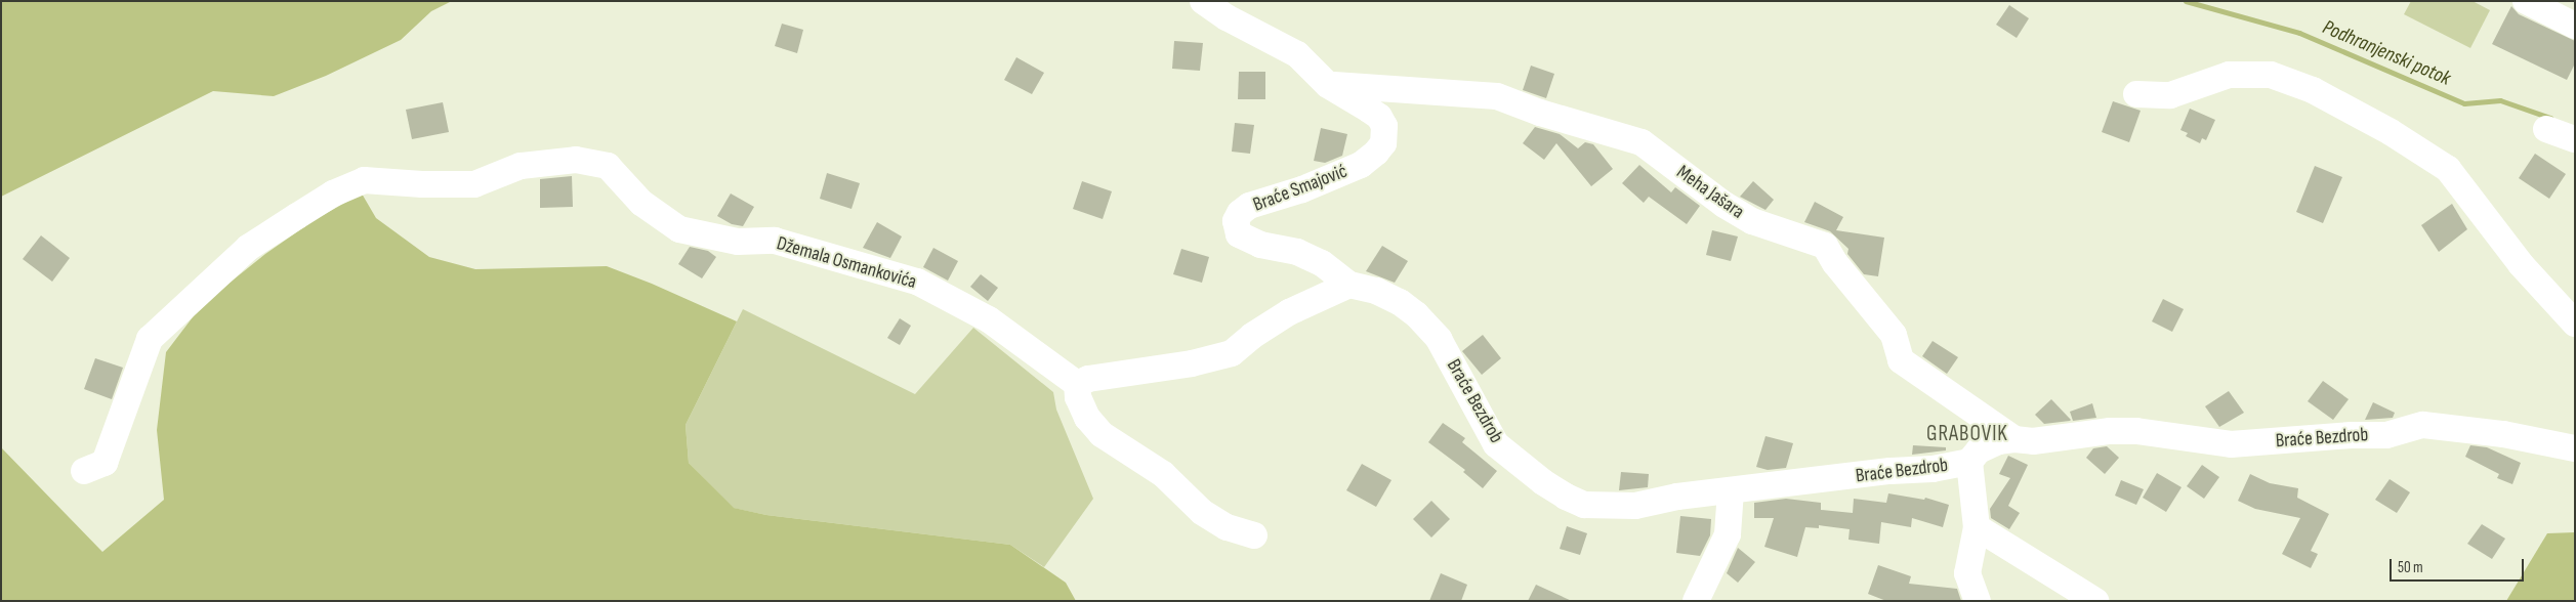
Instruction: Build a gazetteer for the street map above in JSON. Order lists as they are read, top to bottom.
{
  "streets": {
    "street": [
      "Braće Smajović",
      "Meha Jašara",
      "Džemala Osmankovića",
      "Braće Bezdrob"
    ]
  },
  "crossings": [
    ["Braće Smajović", "Meha Jašara"],
    ["Braće Smajović", "Braće Bezdrob"],
    ["Meha Jašara", "Braće Bezdrob"]
  ],
  "districts": ["GRABOVIK"],
  "water": ["Podhranjenski potok"],
  "scale_bar": "50 m"
}
